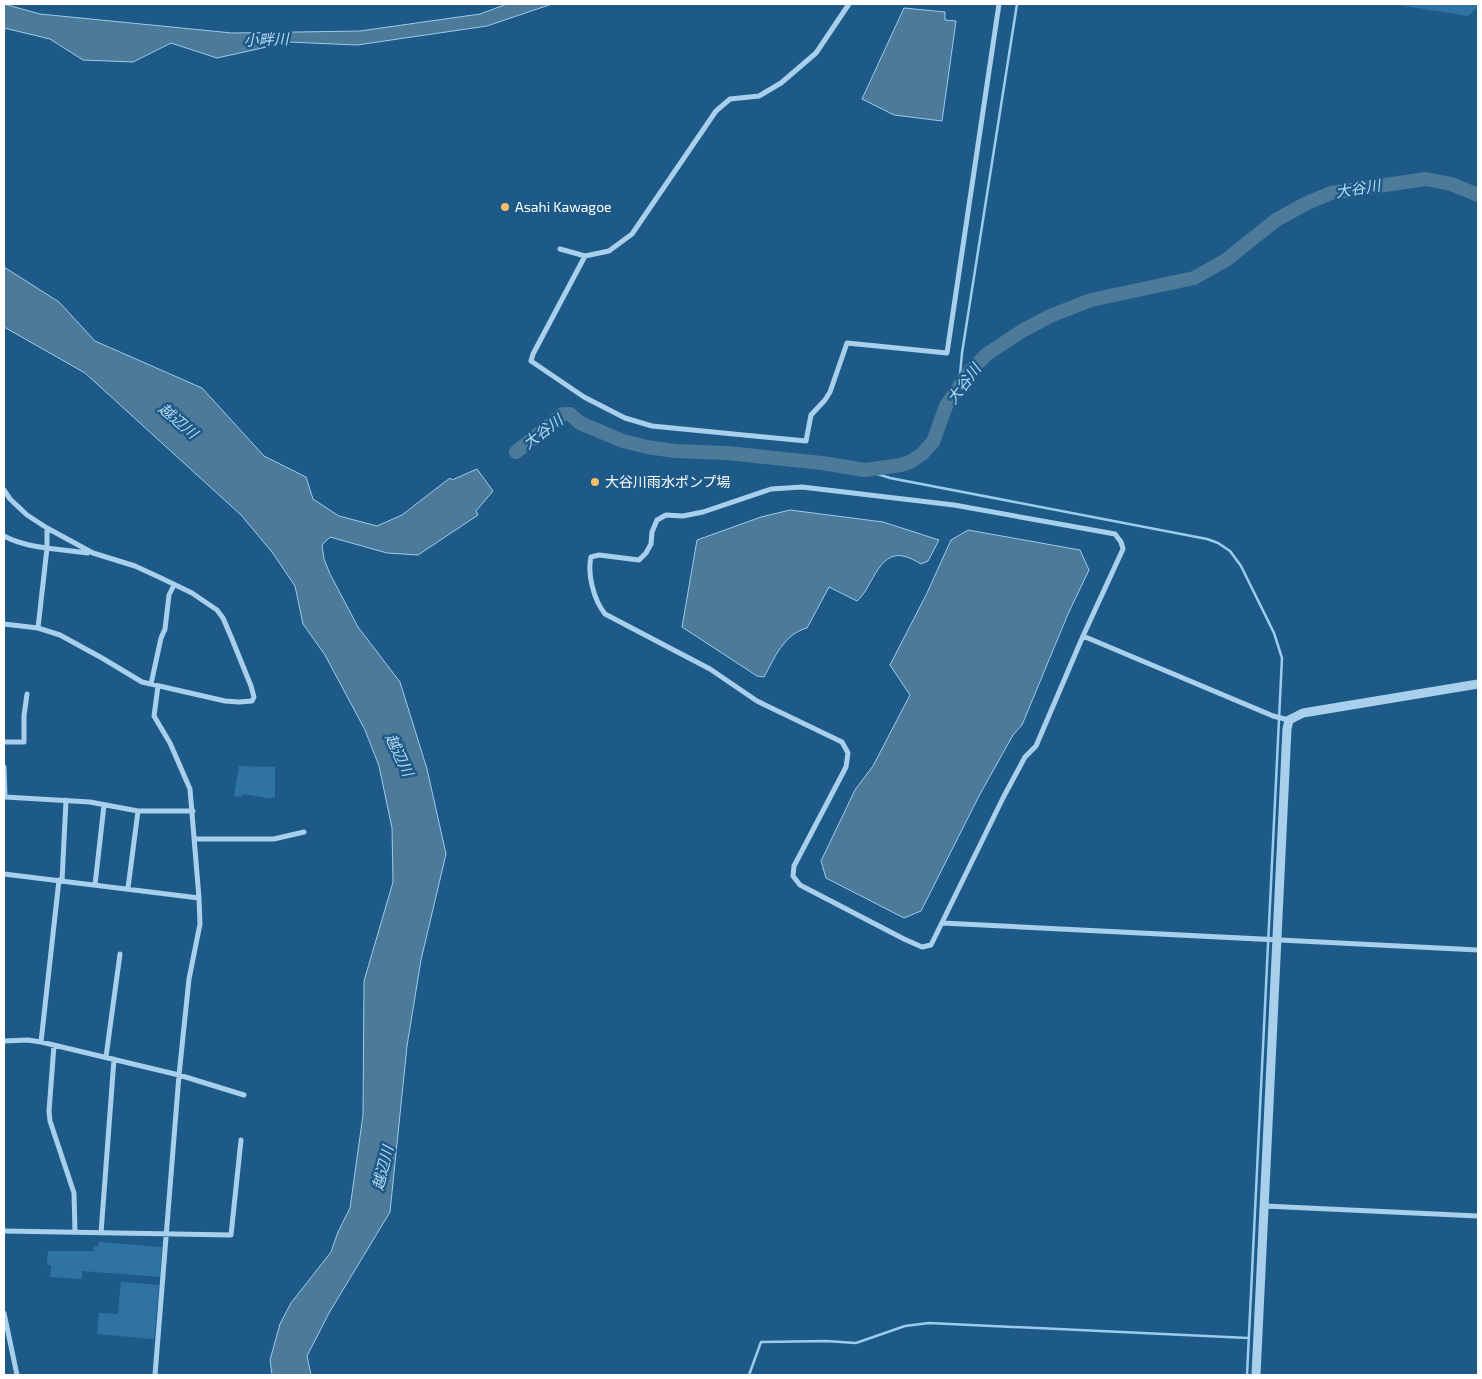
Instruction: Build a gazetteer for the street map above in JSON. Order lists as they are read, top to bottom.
{
  "water": ["小畔川", "大谷川", "越辺川"],
  "places": ["Asahi Kawagoe", "大谷川雨水ポンプ場"]
}
